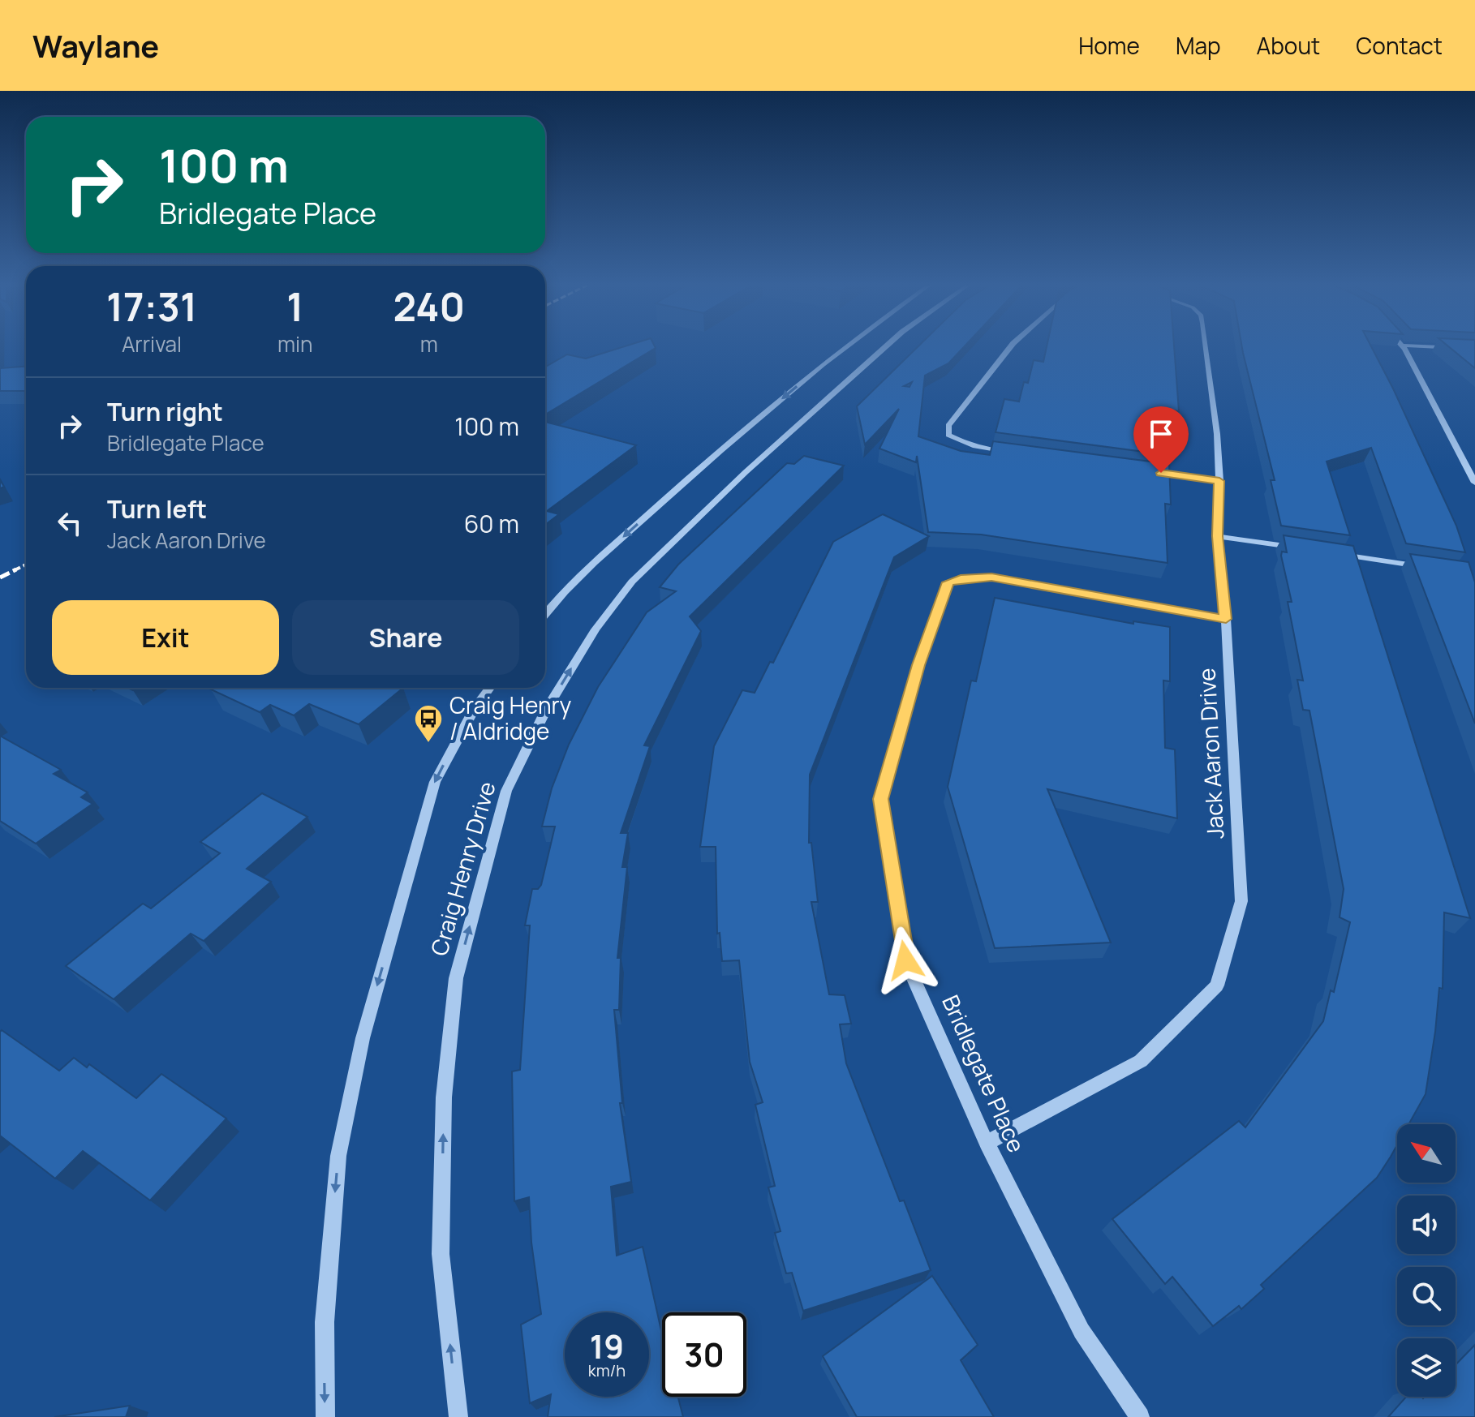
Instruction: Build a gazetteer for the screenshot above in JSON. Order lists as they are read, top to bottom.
{
  "streets": {
    "street": ["Jack Aaron Drive", "Craig Henry Drive", "Bridlegate Place"]
  },
  "crossings": [
    ["Jack Aaron Drive", "Bridlegate Place"]
  ],
  "places": {
    "bus stop": ["Craig Henry / Aldridge"]
  },
  "north": "top left",
  "page": {
    "header": "Waylane",
    "nav": [
      "Home",
      "Map",
      "About",
      "Contact"
    ],
    "turn": ["100 m", "Bridlegate Place"],
    "eta": [
      "17:31",
      "Arrival",
      "1",
      "min",
      "240",
      "m"
    ],
    "list": [
      {
        "name": "Turn right",
        "note": "Bridlegate Place",
        "value": "100 m"
      },
      {
        "name": "Turn left",
        "note": "Jack Aaron Drive",
        "value": "60 m"
      }
    ],
    "buttons": ["Exit", "Share"],
    "speed": "19 km/h",
    "limit": "30"
  }
}
